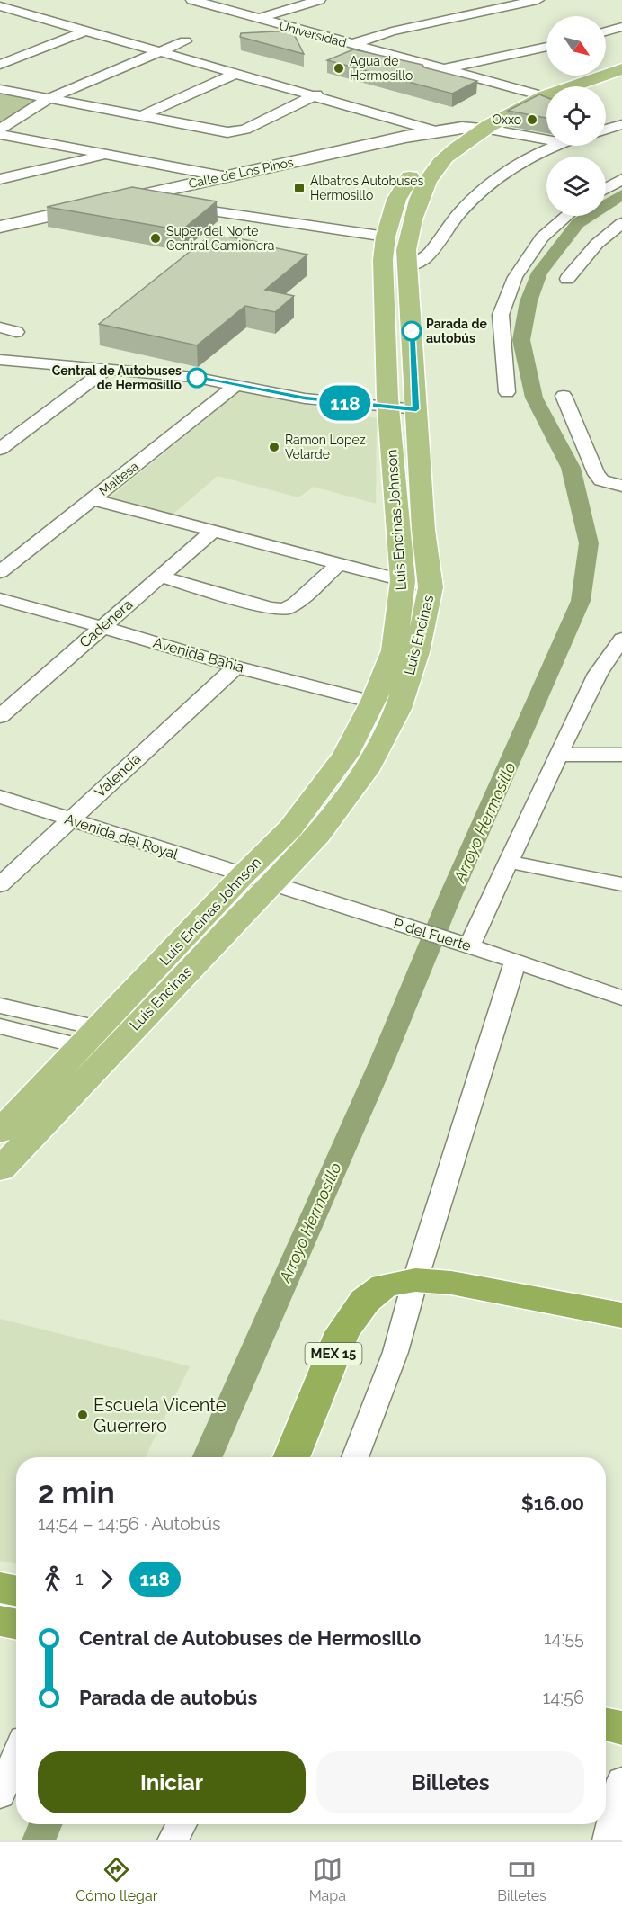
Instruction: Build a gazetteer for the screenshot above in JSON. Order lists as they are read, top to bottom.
{
  "streets": {
    "highway": ["MEX 15"],
    "main road": ["Luis Encinas Johnson", "Luis Encinas"],
    "street": [
      "Universidad",
      "Calle de Los Pinos",
      "Maltesa",
      "Cadenera",
      "Avenida Bahia",
      "Valencia",
      "Avenida del Royal",
      "P del Fuerte"
    ]
  },
  "crossings": [
    ["Universidad", "Luis Encinas"],
    ["Calle de Los Pinos", "Luis Encinas Johnson"],
    ["Calle de Los Pinos", "Luis Encinas"],
    ["Luis Encinas Johnson", "Luis Encinas"],
    ["Luis Encinas Johnson", "Avenida Bahia"],
    ["Luis Encinas Johnson", "Avenida del Royal"],
    ["Luis Encinas Johnson", "P del Fuerte"],
    ["Cadenera", "Avenida Bahia"],
    ["Luis Encinas", "Avenida Bahia"],
    ["Luis Encinas", "P del Fuerte"],
    ["Avenida Bahia", "Valencia"],
    ["Valencia", "Avenida del Royal"],
    ["Avenida del Royal", "P del Fuerte"]
  ],
  "water": ["Arroyo Hermosillo"],
  "places": {
    "other": [
      "Agua de Hermosillo",
      "Oxxo",
      "Super del Norte Central Camionera",
      "Parada de autobús",
      "Central de Autobuses de Hermosillo",
      "Ramon Lopez Velarde",
      "Escuela Vicente Guerrero"
    ],
    "transit": ["Albatros Autobuses Hermosillo"]
  },
  "lines": ["bus line 118"],
  "north": "bottom right",
  "page": {
    "on_map": "118",
    "heading": ["2 min", "14:54 – 14:56 · Autobús", "$16.00"],
    "legs": ["1", "118"],
    "list": [
      {
        "name": "Central de Autobuses de Hermosillo",
        "value": "14:55"
      },
      {
        "name": "Parada de autobús",
        "value": "14:56"
      }
    ],
    "buttons": ["Iniciar", "Billetes"],
    "tabs": ["Cómo llegar", "Mapa", "Billetes"]
  }
}
